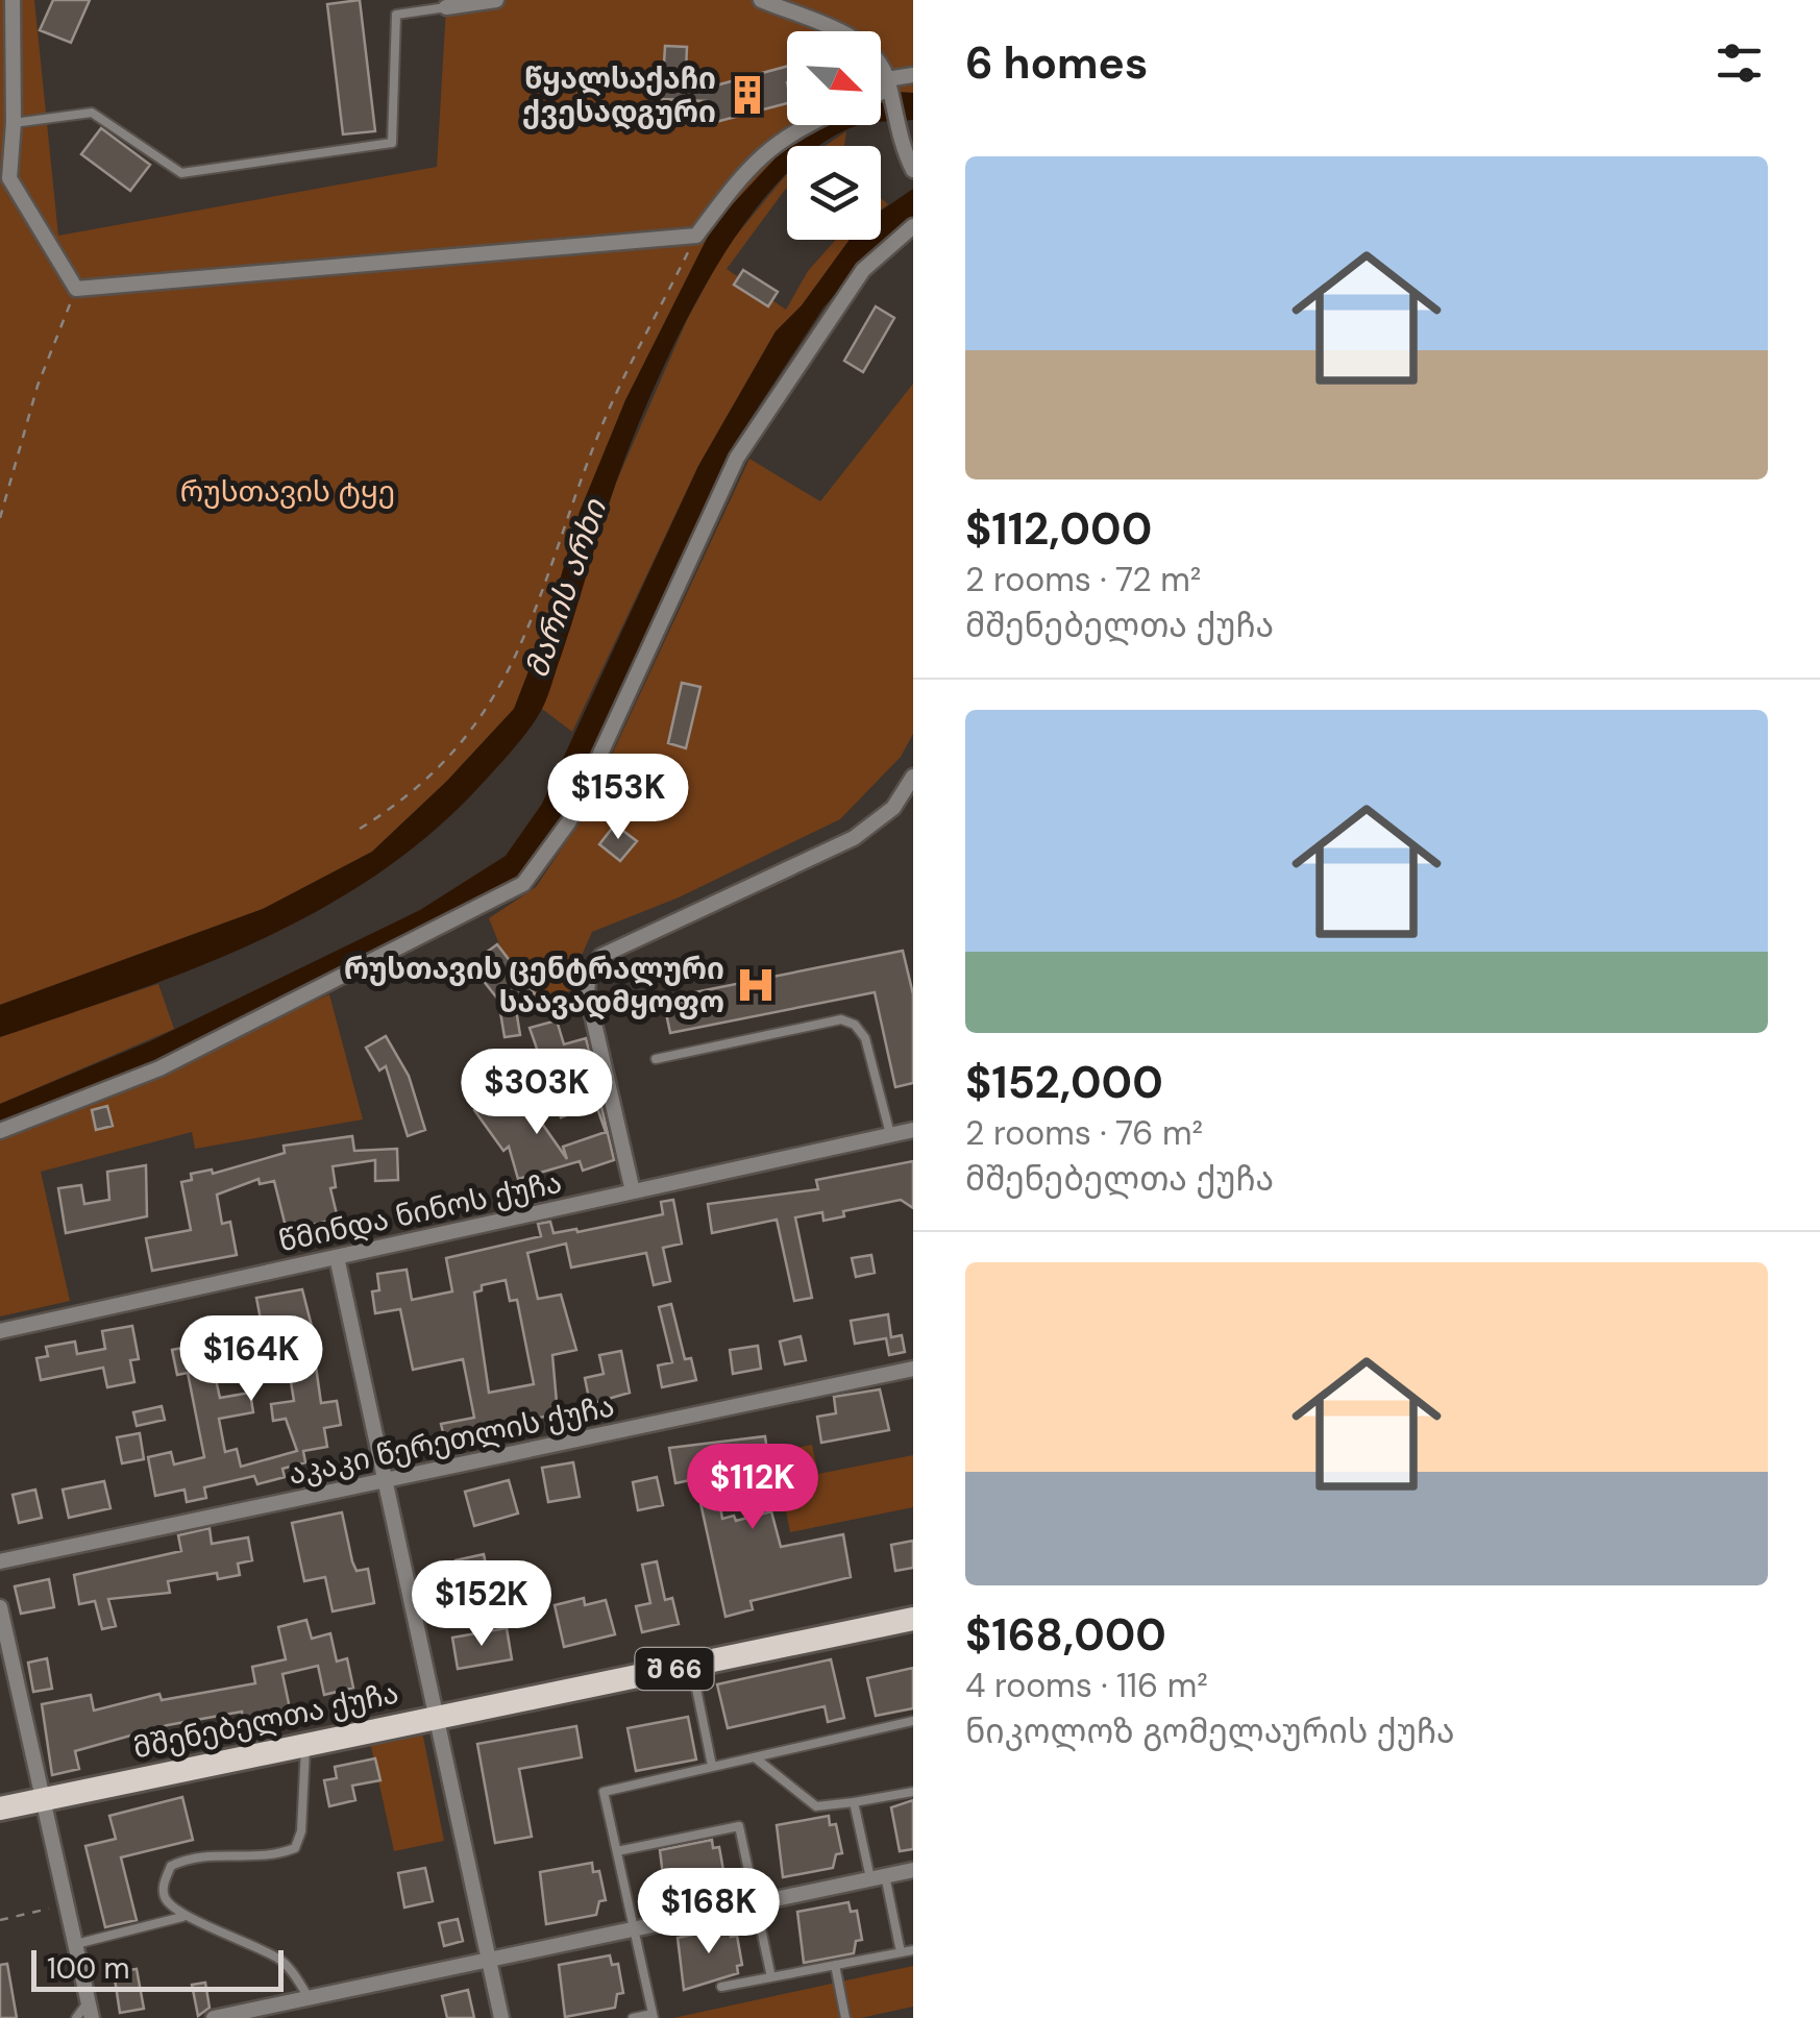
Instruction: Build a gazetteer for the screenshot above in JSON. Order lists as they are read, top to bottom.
{
  "streets": {
    "main road": ["შ 66", "მშენებელთა ქუჩა"],
    "street": ["წმინდა ნინოს ქუჩა", "აკაკი წერეთლის ქუჩა"]
  },
  "water": ["მარის არხი"],
  "parks": ["რუსთავის ტყე"],
  "places": {
    "building": ["წყალსაქაჩი ქვესადგური"],
    "hospital": ["რუსთავის ცენტრალური საავადმყოფო"]
  },
  "scale_bar": "100 m",
  "north": "bottom right",
  "page": {
    "heading": "6 homes",
    "list": [
      {
        "name": "$112,000",
        "note": "2 rooms · 72 m² · მშენებელთა ქუჩა"
      },
      {
        "name": "$152,000",
        "note": "2 rooms · 76 m² · მშენებელთა ქუჩა"
      },
      {
        "name": "$168,000",
        "note": "4 rooms · 116 m² · ნიკოლოზ გომელაურის ქუჩა"
      }
    ],
    "price": [
      "$153K",
      "$303K",
      "$164K",
      "$112K",
      "$152K",
      "$168K"
    ],
    "scale": "100 m"
  }
}
